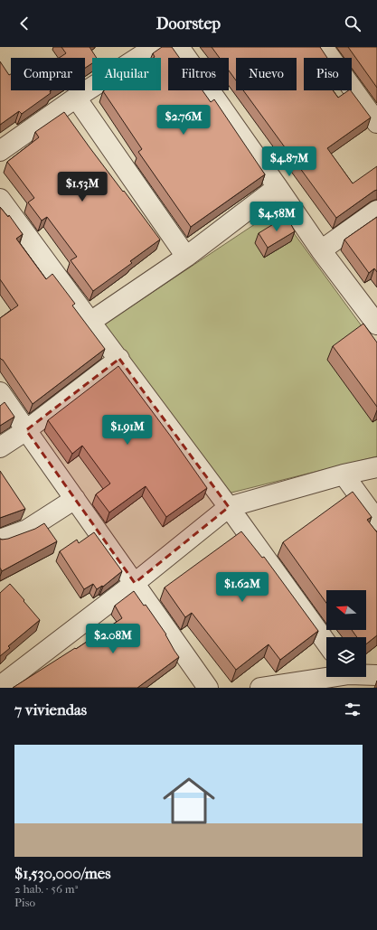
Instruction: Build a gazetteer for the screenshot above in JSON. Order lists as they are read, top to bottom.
{
  "north": "left",
  "page": {
    "header": "Doorstep",
    "chip": [
      "Comprar",
      "Alquilar",
      "Filtros",
      "Nuevo",
      "Piso"
    ],
    "price": [
      "$2.76M",
      "$4.87M",
      "$1.53M",
      "$4.58M",
      "$1.91M",
      "$1.62M",
      "$2.08M"
    ],
    "heading": "7 viviendas",
    "list": [
      {
        "name": "$1,530,000/mes",
        "note": "2 hab. · 56 m² · Piso"
      }
    ]
  }
}
